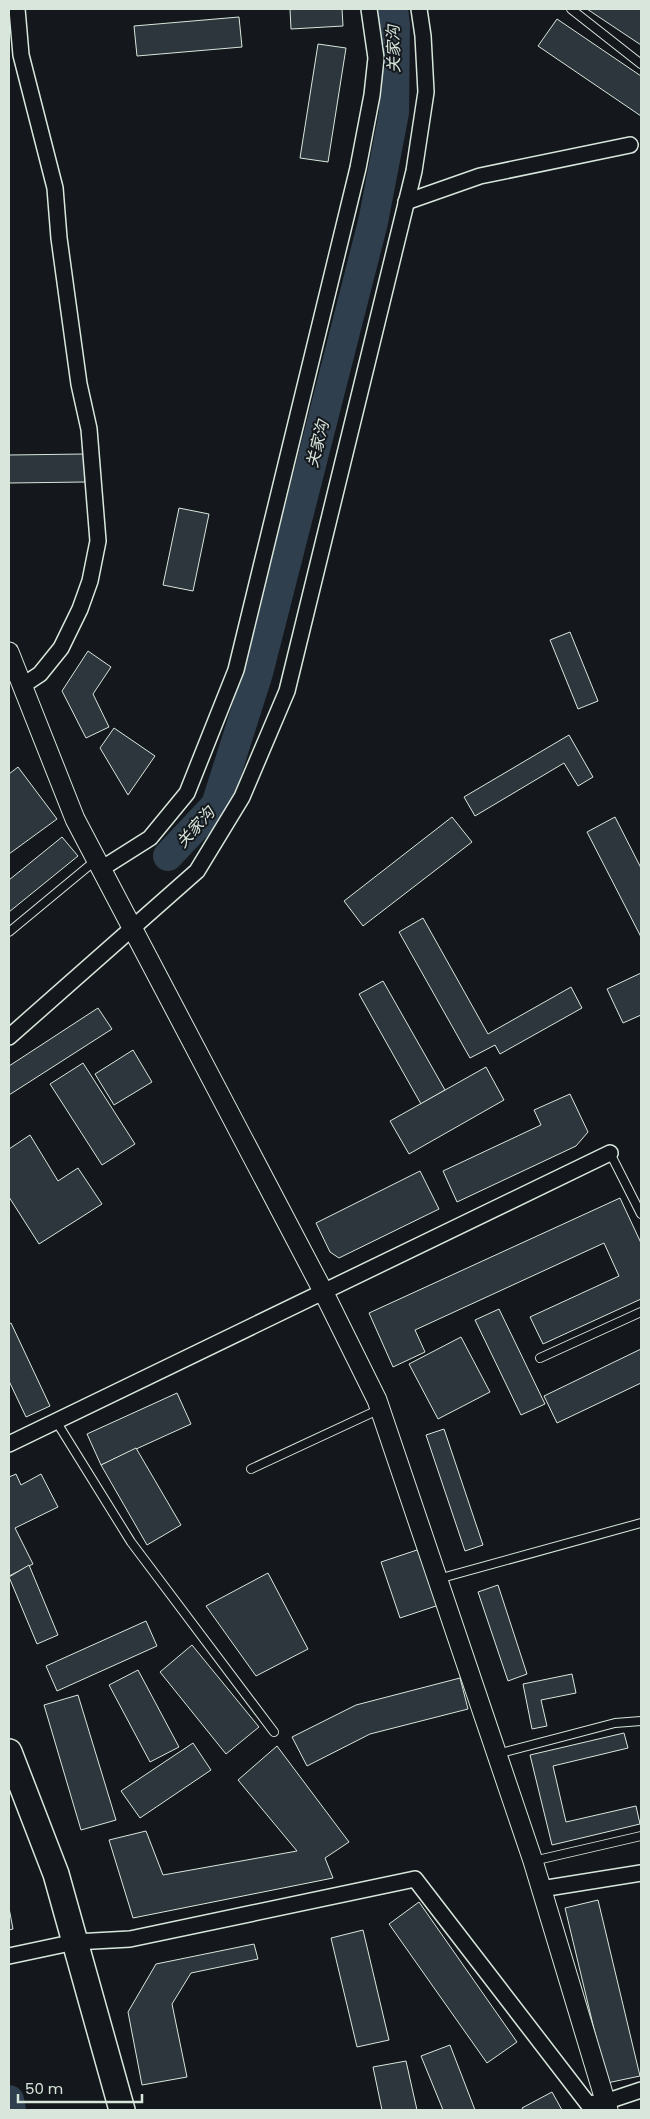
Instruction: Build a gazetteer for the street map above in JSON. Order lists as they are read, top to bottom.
{
  "water": ["关家沟"],
  "scale_bar": "50 m"
}
